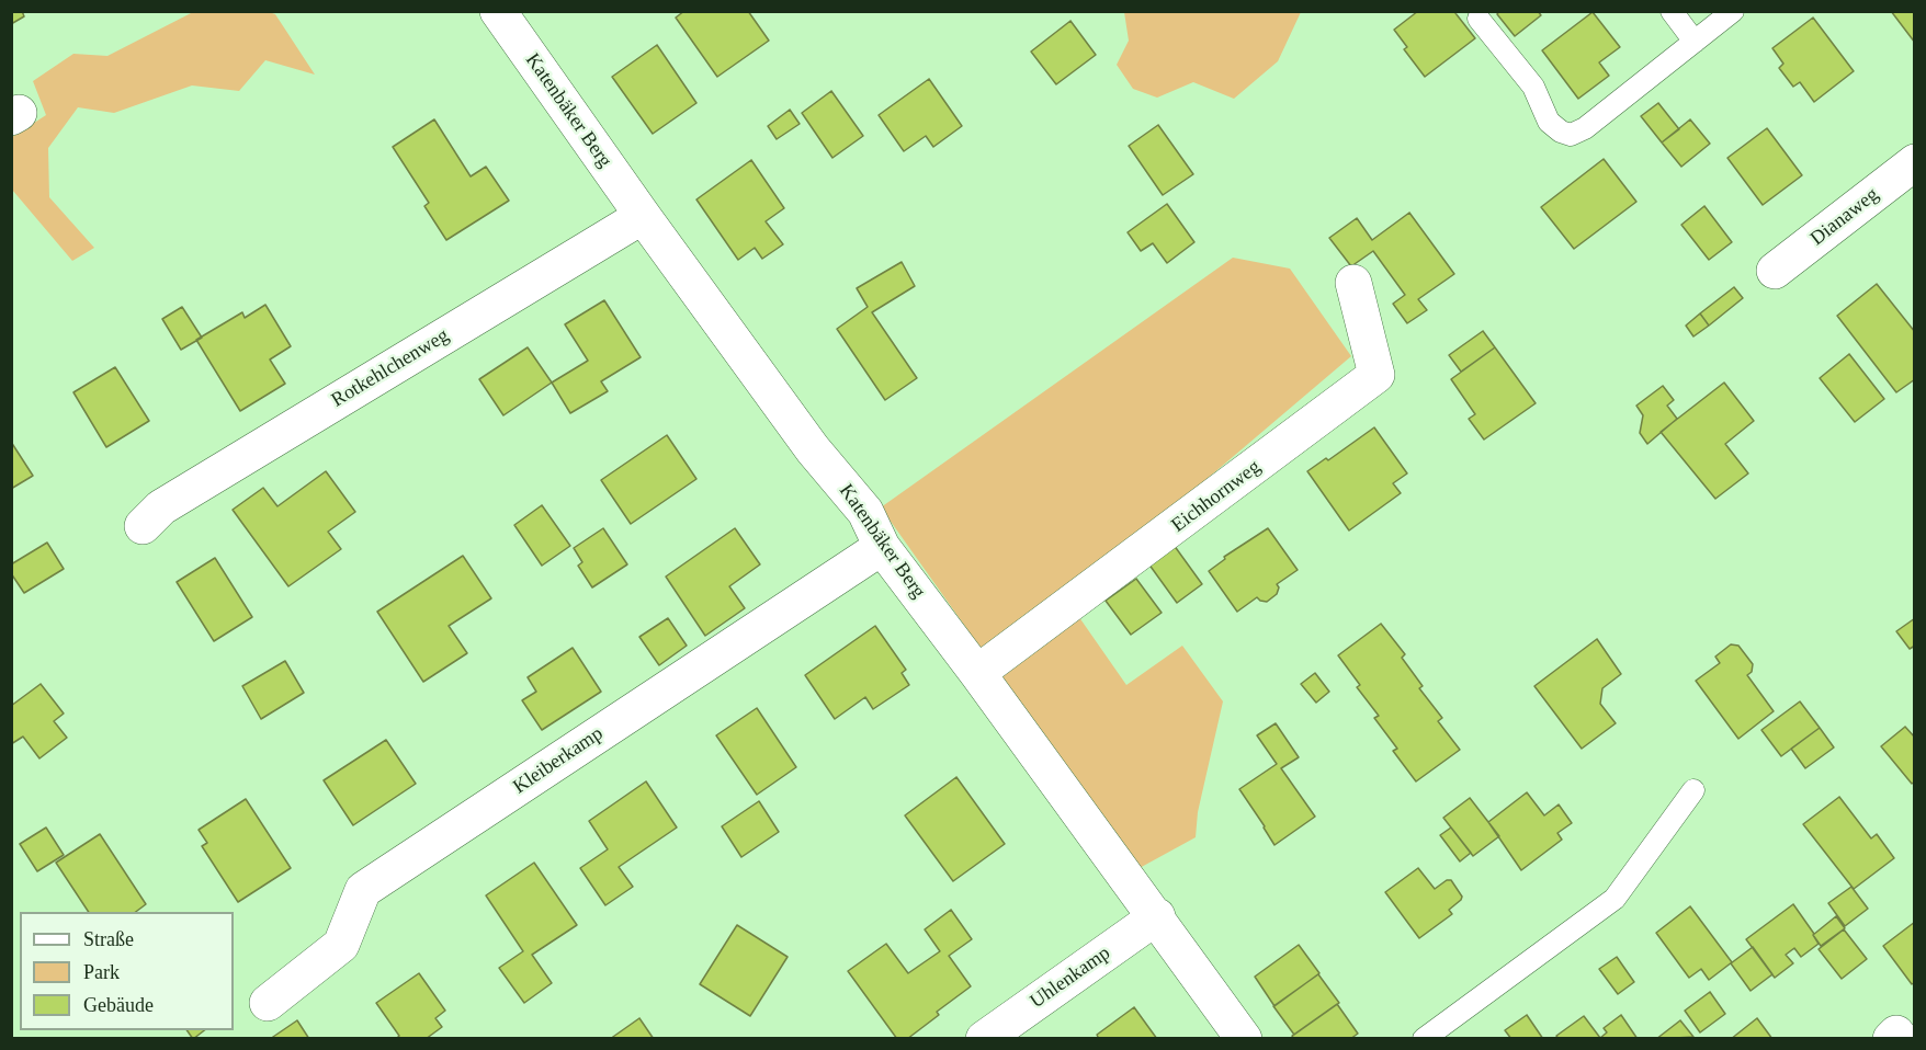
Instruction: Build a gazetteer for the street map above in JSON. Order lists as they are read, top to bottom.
{
  "streets": {
    "street": [
      "Katenbäker Berg",
      "Dianaweg",
      "Rotkehlchenweg",
      "Eichhornweg",
      "Kleiberkamp",
      "Uhlenkamp"
    ]
  },
  "crossings": [
    ["Katenbäker Berg", "Rotkehlchenweg"],
    ["Katenbäker Berg", "Eichhornweg"],
    ["Katenbäker Berg", "Kleiberkamp"],
    ["Katenbäker Berg", "Uhlenkamp"]
  ],
  "legend": ["Straße", "Park", "Gebäude"]
}
